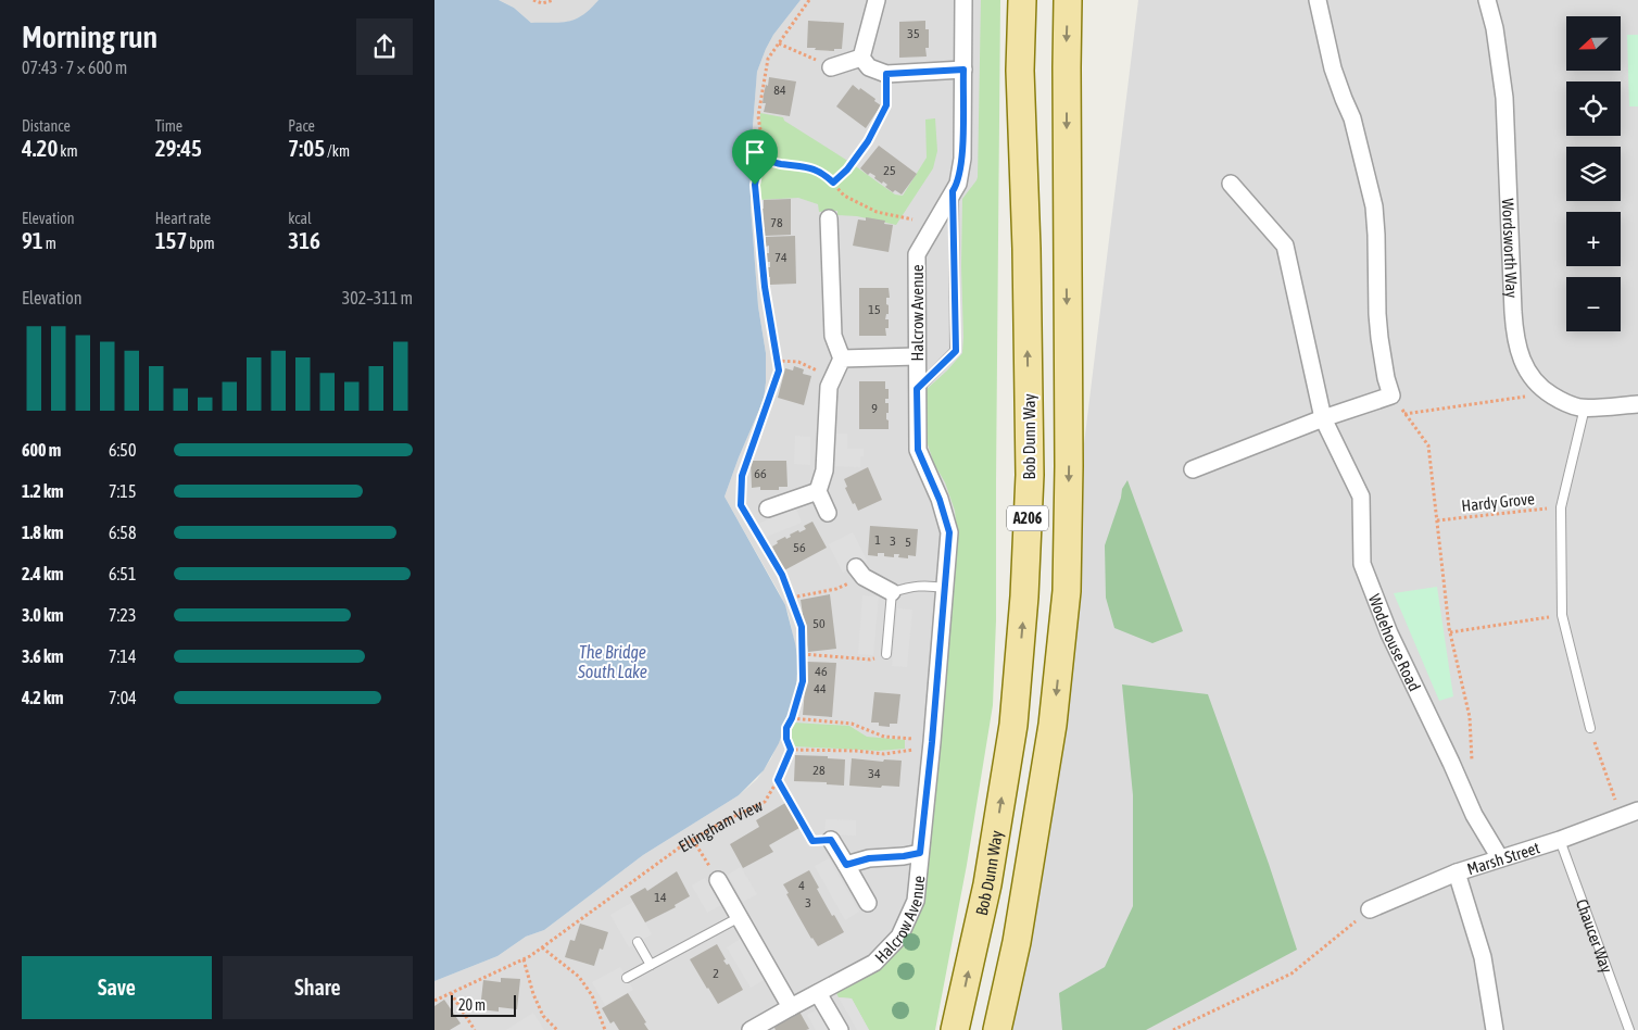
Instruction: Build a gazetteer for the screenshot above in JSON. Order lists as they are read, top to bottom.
{
  "streets": {
    "main road": ["Bob Dunn Way", "A206"],
    "street": [
      "Wordsworth Way",
      "Halcrow Avenue",
      "Wodehouse Road",
      "Marsh Street"
    ],
    "lane": ["Chaucer Way"],
    "path": ["Hardy Grove", "Ellingham View"]
  },
  "crossings": [
    ["Wodehouse Road", "Marsh Street"],
    ["Marsh Street", "Chaucer Way"]
  ],
  "water": ["The Bridge South Lake"],
  "house_numbers": [
    "35",
    "84",
    "25",
    "78",
    "74",
    "15",
    "9",
    "66",
    "1",
    "3",
    "5",
    "56",
    "50",
    "46",
    "44",
    "28",
    "34",
    "4",
    "14",
    "3",
    "2"
  ],
  "scale_bar": "20 m",
  "north": "left",
  "page": {
    "heading": ["Morning run", "07:43 · 7 × 600 m"],
    "map_buttons": ["+", "−"],
    "stats": [
      ["Distance", "4.20 km"],
      ["Time", "29:45"],
      ["Pace", "7:05 /km"],
      ["Elevation", "91 m"],
      ["Heart rate", "157 bpm"],
      ["kcal", "316"]
    ],
    "chart": ["Elevation", "302–311 m"],
    "list": [
      {
        "name": "600 m",
        "note": "6:50"
      },
      {
        "name": "1.2 km",
        "note": "7:15"
      },
      {
        "name": "1.8 km",
        "note": "6:58"
      },
      {
        "name": "2.4 km",
        "note": "6:51"
      },
      {
        "name": "3.0 km",
        "note": "7:23"
      },
      {
        "name": "3.6 km",
        "note": "7:14"
      },
      {
        "name": "4.2 km",
        "note": "7:04"
      }
    ],
    "buttons": ["Save", "Share"],
    "scale": "20 m"
  }
}
